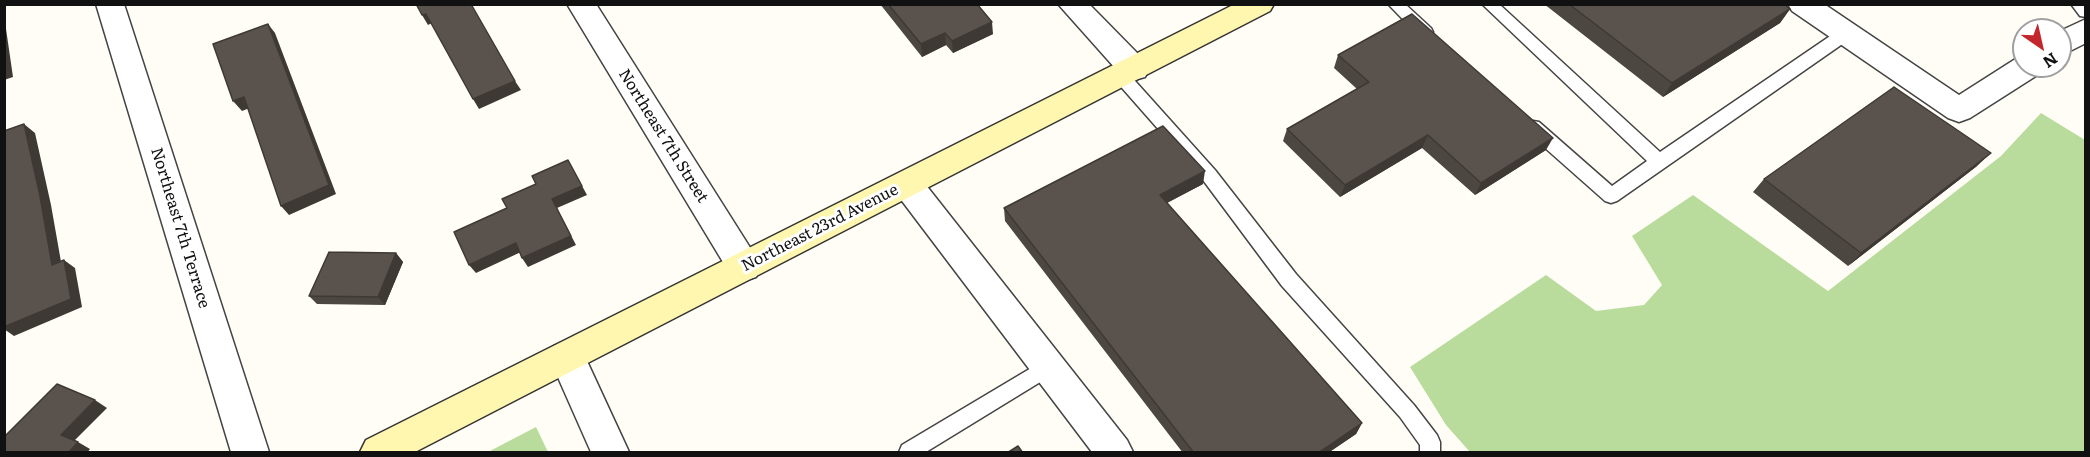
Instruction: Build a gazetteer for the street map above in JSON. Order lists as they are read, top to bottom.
{
  "streets": {
    "main road": ["Northeast 23rd Avenue"],
    "street": ["Northeast 7th Street", "Northeast 7th Terrace"]
  },
  "crossings": [
    ["Northeast 7th Street", "Northeast 23rd Avenue"]
  ],
  "north": "bottom right"
}
